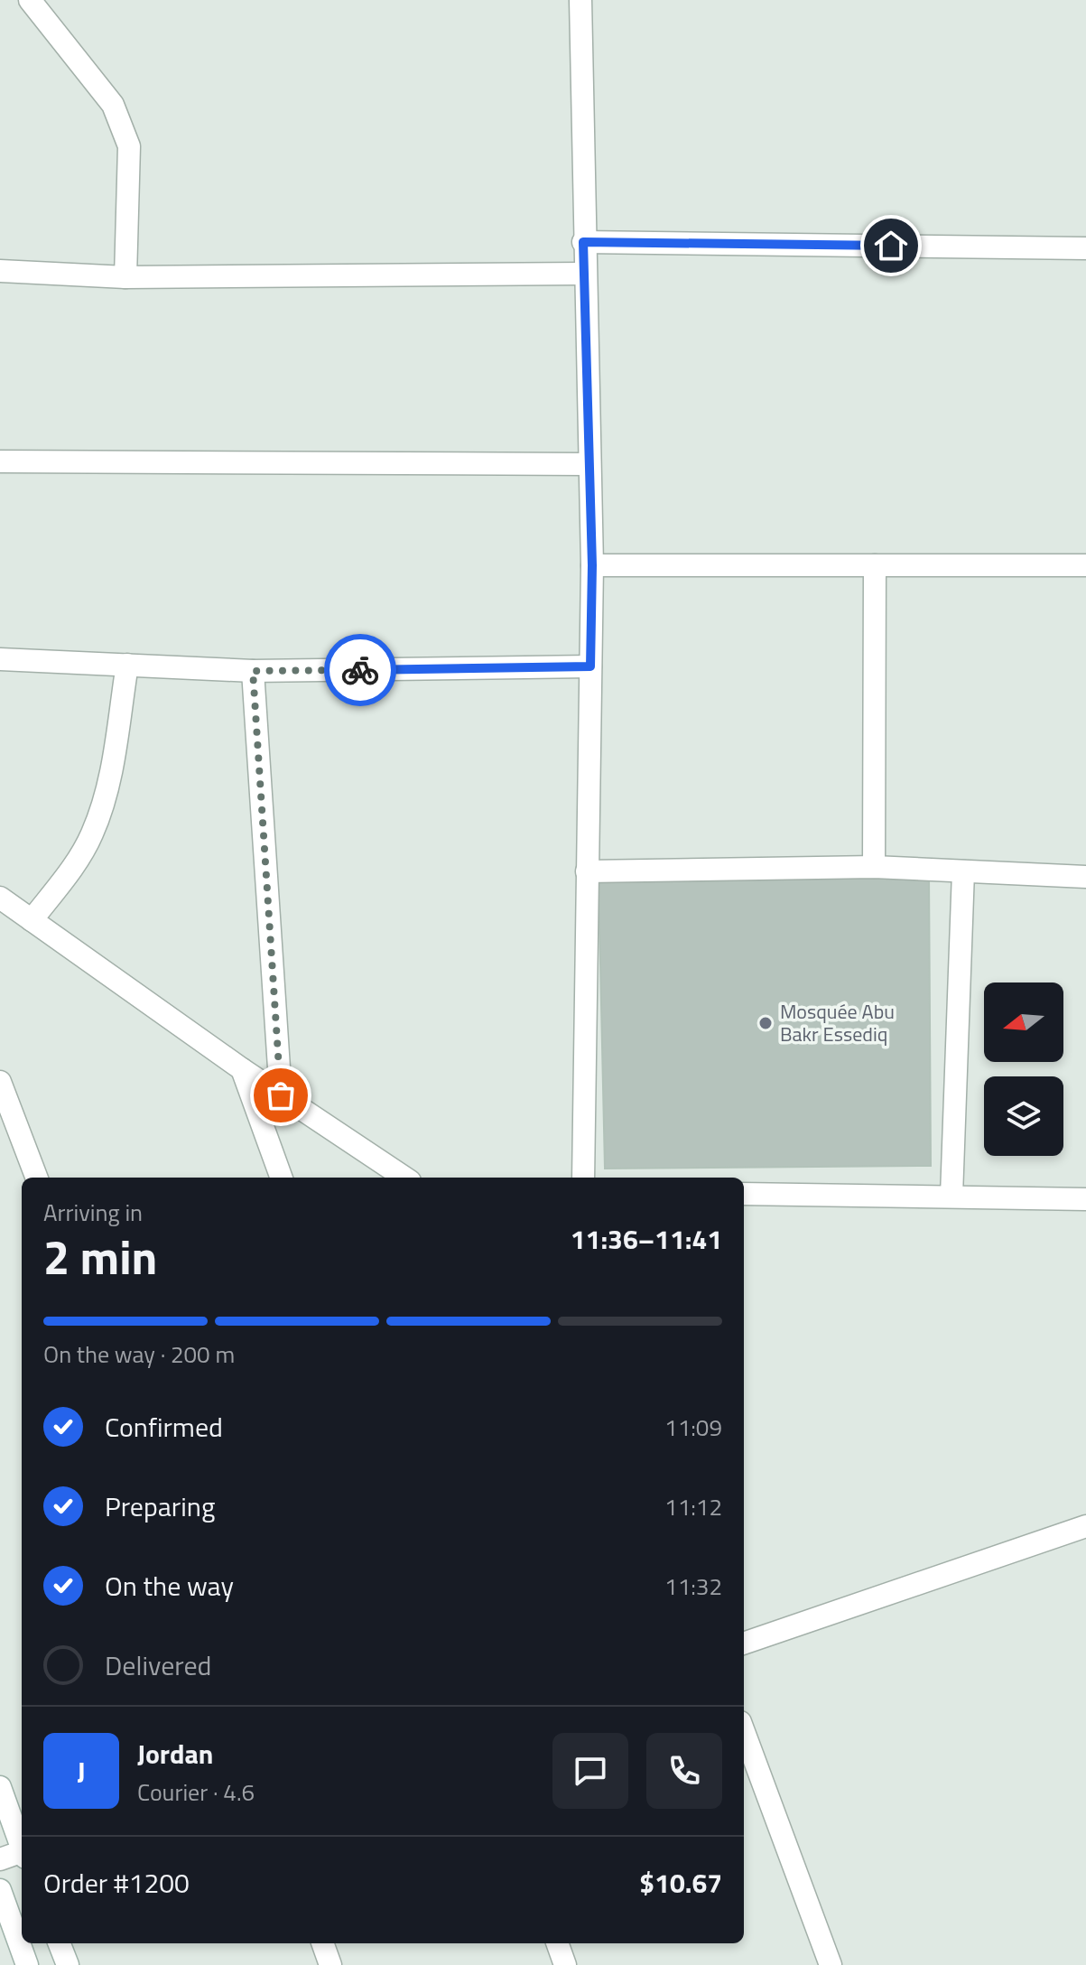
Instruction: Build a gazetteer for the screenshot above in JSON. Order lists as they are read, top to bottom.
{
  "places": ["Mosquée Abu Bakr Essediq"],
  "north": "left",
  "page": {
    "heading": ["2 min", "Arriving in", "11:36–11:41"],
    "panel": [
      "Jordan",
      "Courier · 4.6",
      "Order #1200",
      "$10.67"
    ],
    "bar": "On the way · 200 m",
    "list": [
      ["Confirmed", "11:09"],
      ["Preparing", "11:12"],
      ["On the way", "11:32"],
      "Delivered"
    ],
    "round": "J"
  }
}
